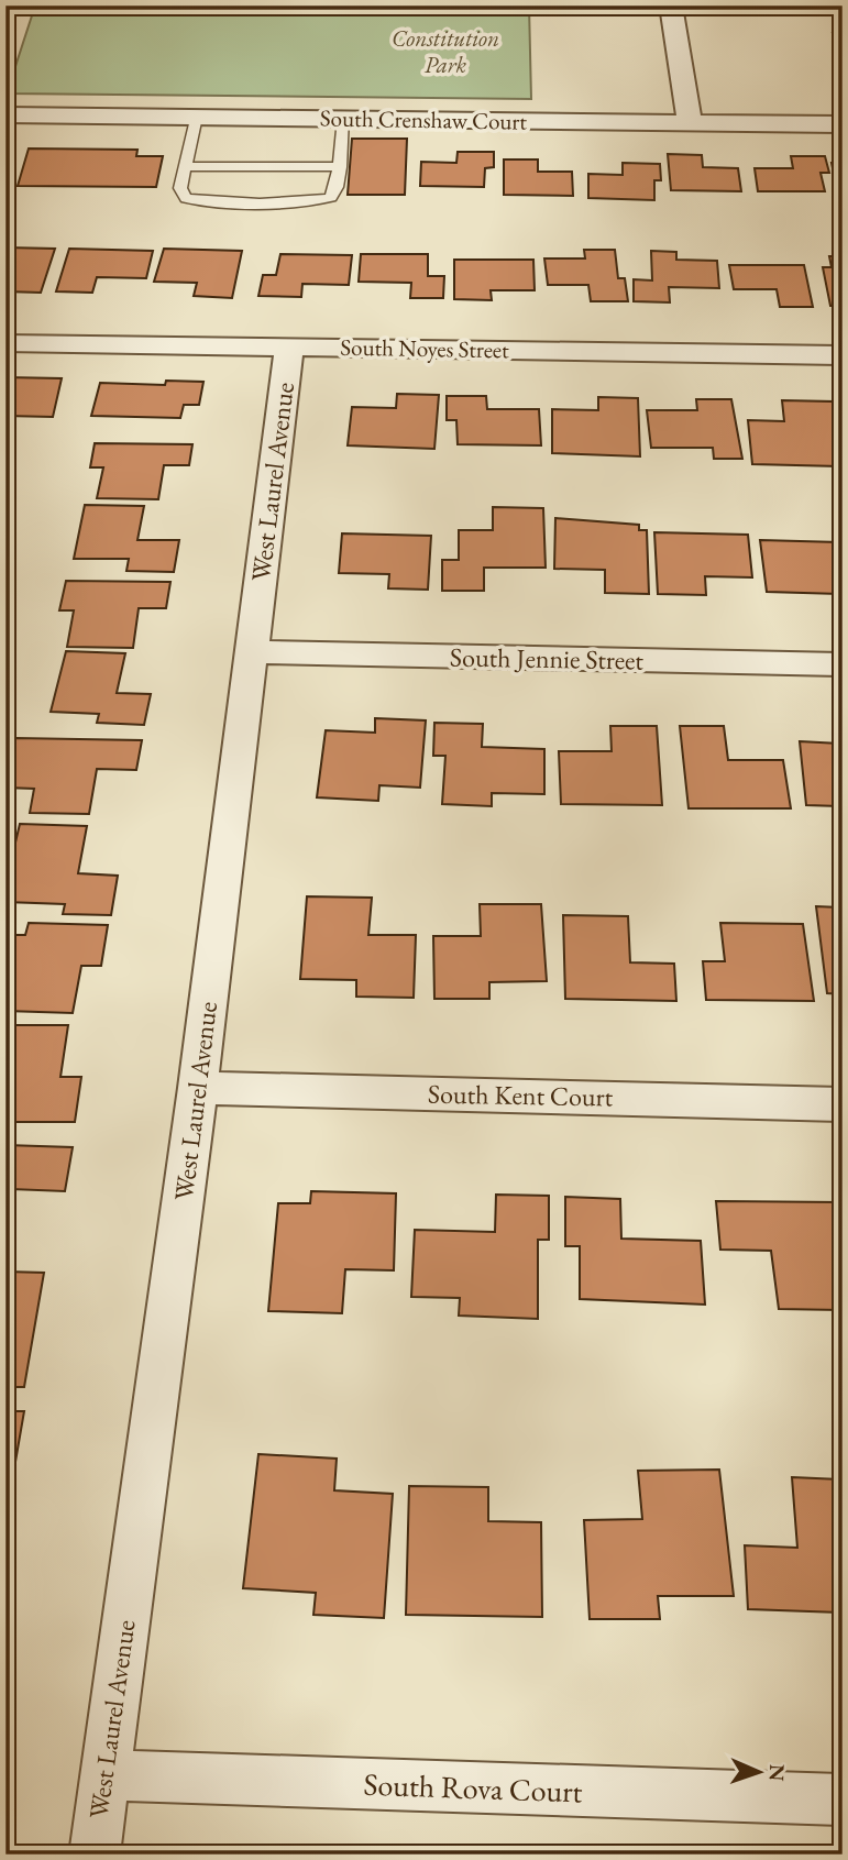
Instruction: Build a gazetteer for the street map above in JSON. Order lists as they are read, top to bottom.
{
  "streets": {
    "street": [
      "South Crenshaw Court",
      "South Noyes Street",
      "West Laurel Avenue",
      "South Jennie Street",
      "South Kent Court",
      "South Rova Court"
    ]
  },
  "crossings": [
    ["South Noyes Street", "West Laurel Avenue"],
    ["West Laurel Avenue", "South Jennie Street"],
    ["West Laurel Avenue", "South Kent Court"],
    ["West Laurel Avenue", "South Rova Court"]
  ],
  "parks": ["Constitution Park"],
  "north": "right"
}
